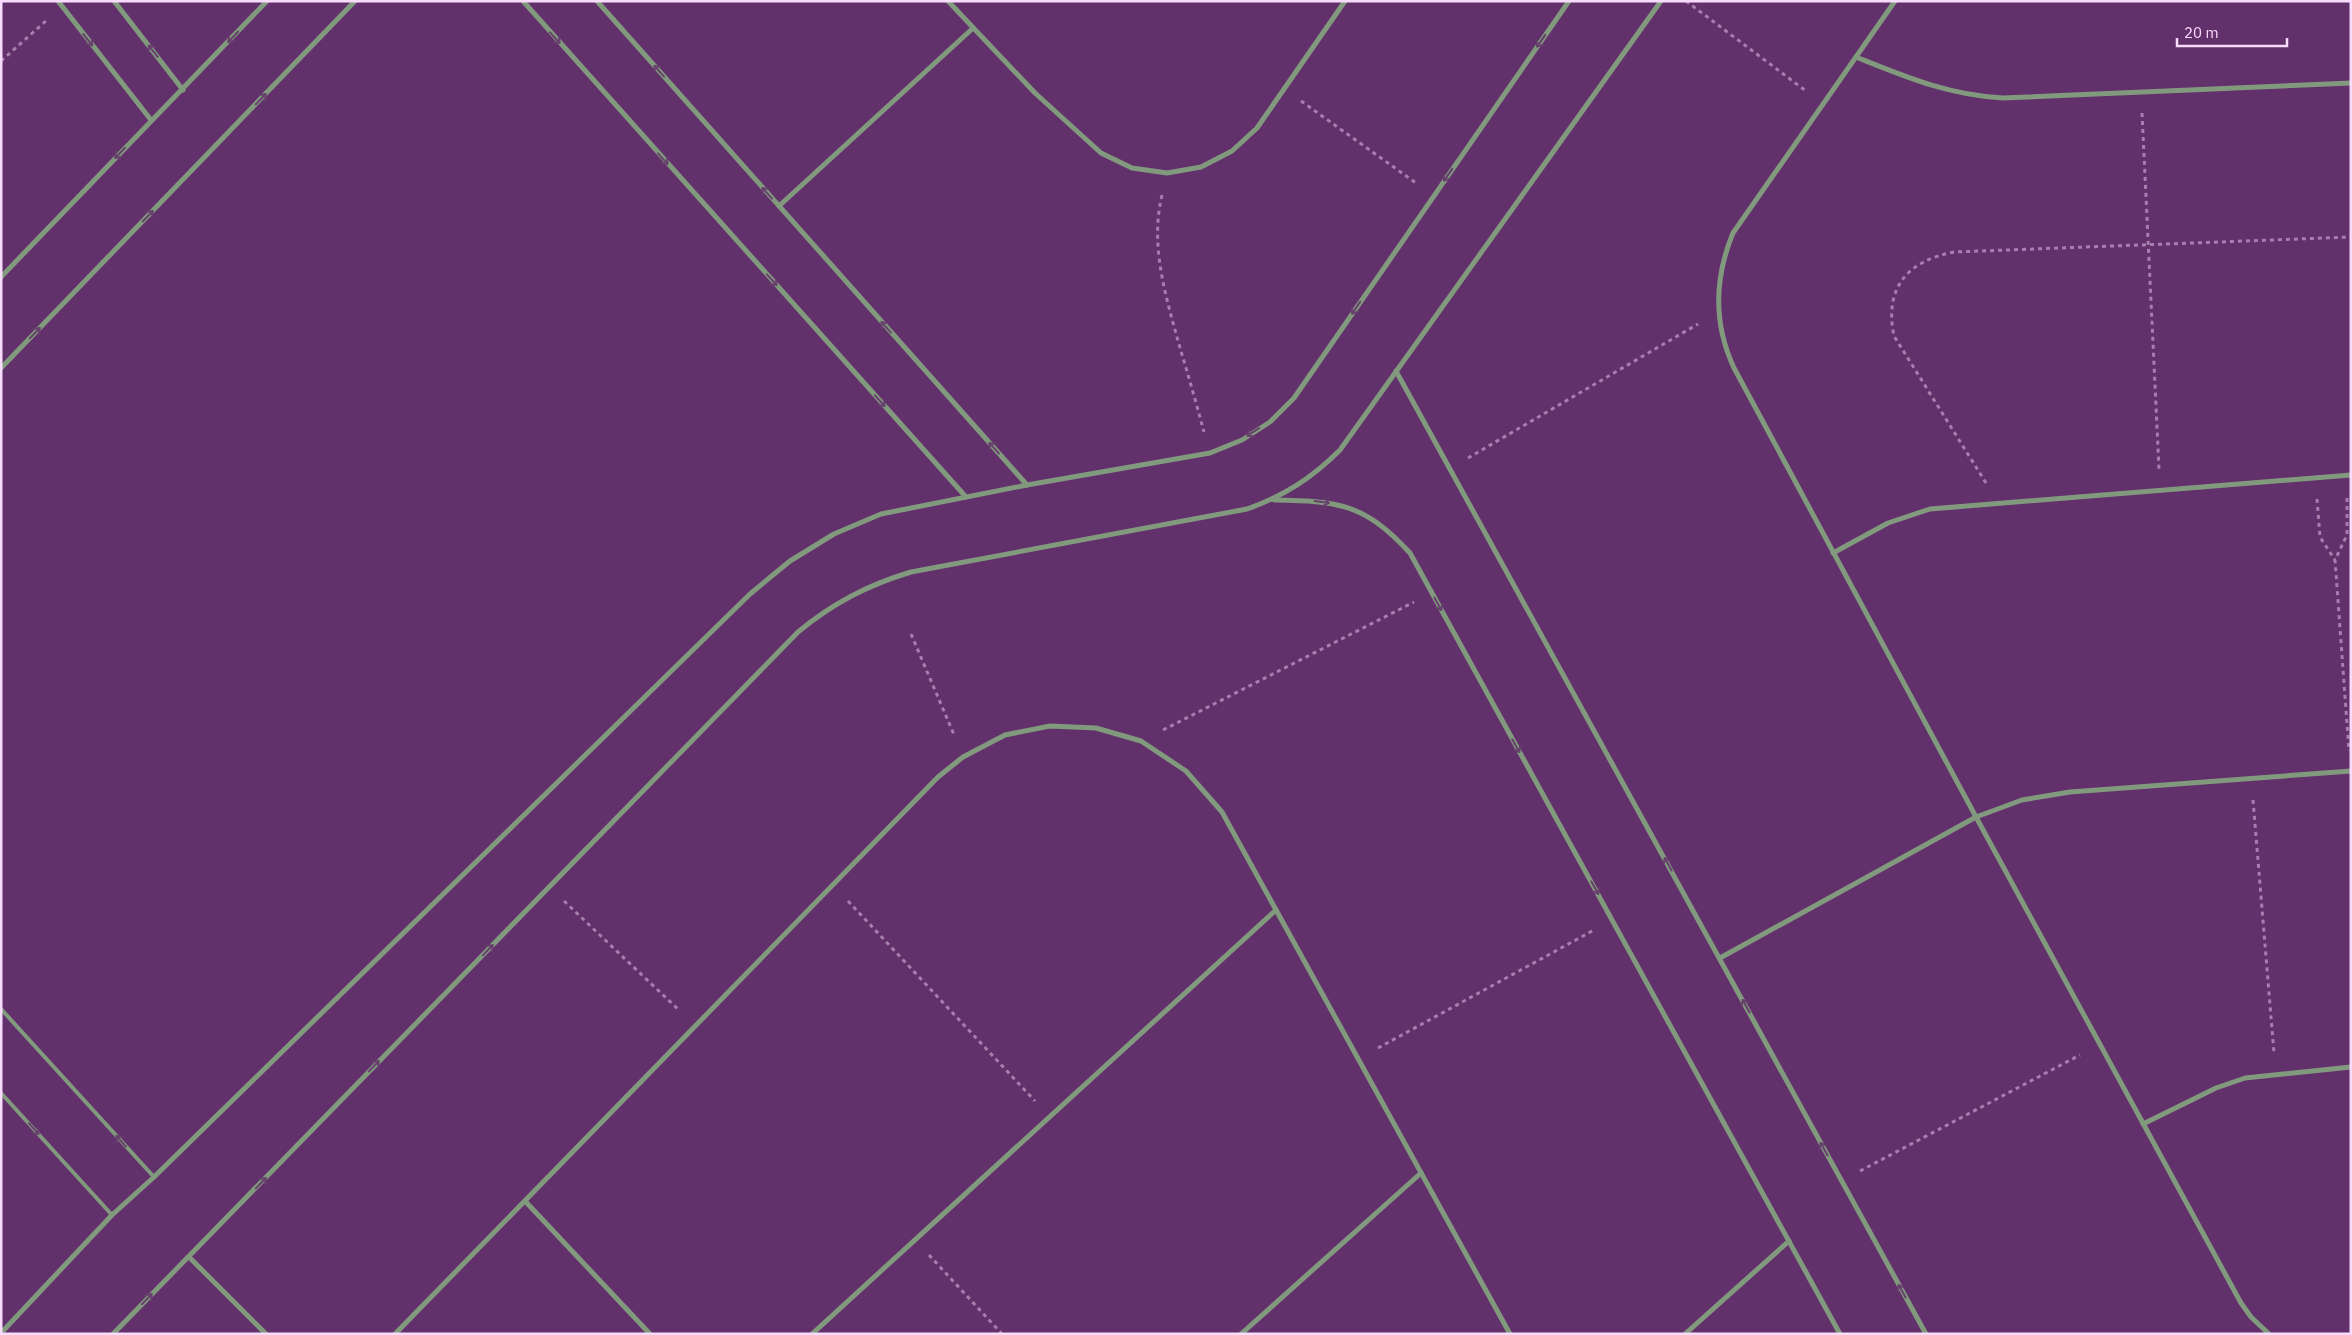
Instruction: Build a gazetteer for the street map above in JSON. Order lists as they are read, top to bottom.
{
  "scale_bar": "20 m"
}
